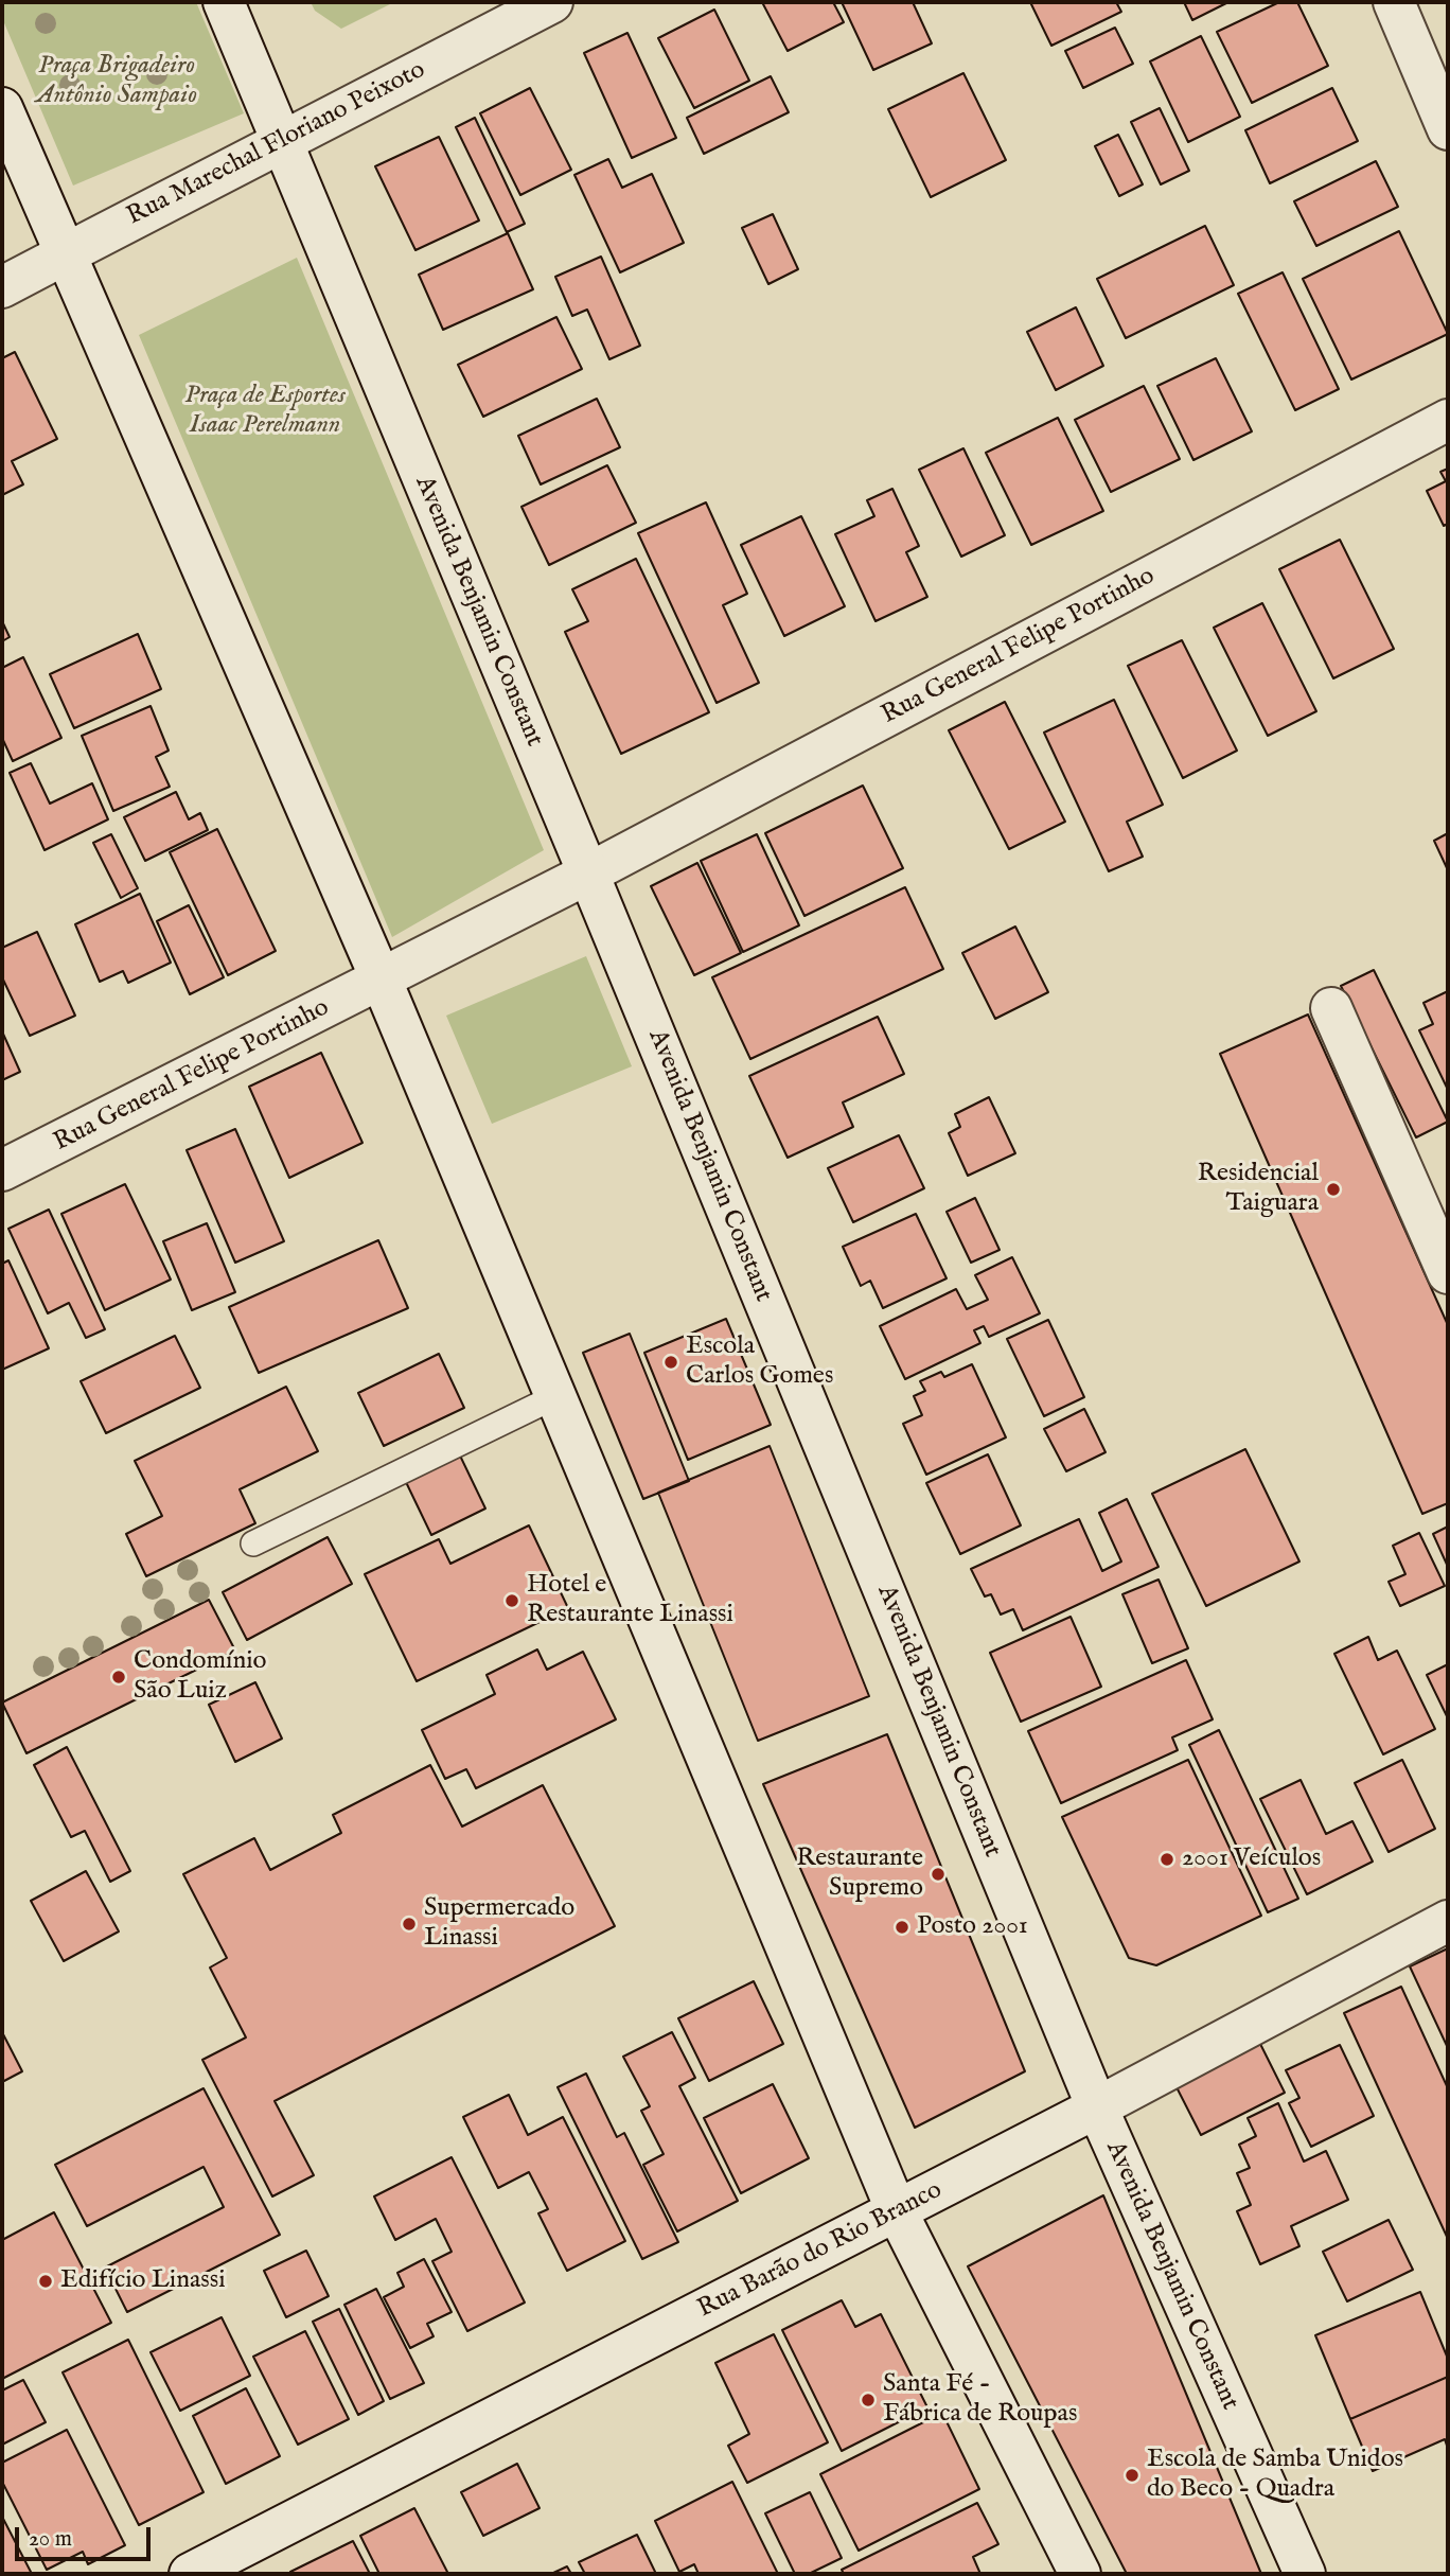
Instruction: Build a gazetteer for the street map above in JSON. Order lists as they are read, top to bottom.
{
  "streets": {
    "main road": [
      "Rua Marechal Floriano Peixoto",
      "Avenida Benjamin Constant",
      "Rua General Felipe Portinho",
      "Rua Barão do Rio Branco"
    ]
  },
  "crossings": [
    ["Rua Marechal Floriano Peixoto", "Avenida Benjamin Constant"],
    ["Avenida Benjamin Constant", "Rua General Felipe Portinho"],
    ["Avenida Benjamin Constant", "Rua Barão do Rio Branco"]
  ],
  "parks": ["Praça Brigadeiro Antônio Sampaio", "Praça de Esportes Isaac Perelmann"],
  "places": [
    "Residencial Taiguara",
    "Escola Carlos Gomes",
    "Hotel e Restaurante Linassi",
    "Condomínio São Luiz",
    "2001 Veículos",
    "Restaurante Supremo",
    "Supermercado Linassi",
    "Posto 2001",
    "Edifício Linassi",
    "Santa Fé - Fábrica de Roupas",
    "Escola de Samba Unidos do Beco - Quadra"
  ],
  "scale_bar": "20 m"
}
